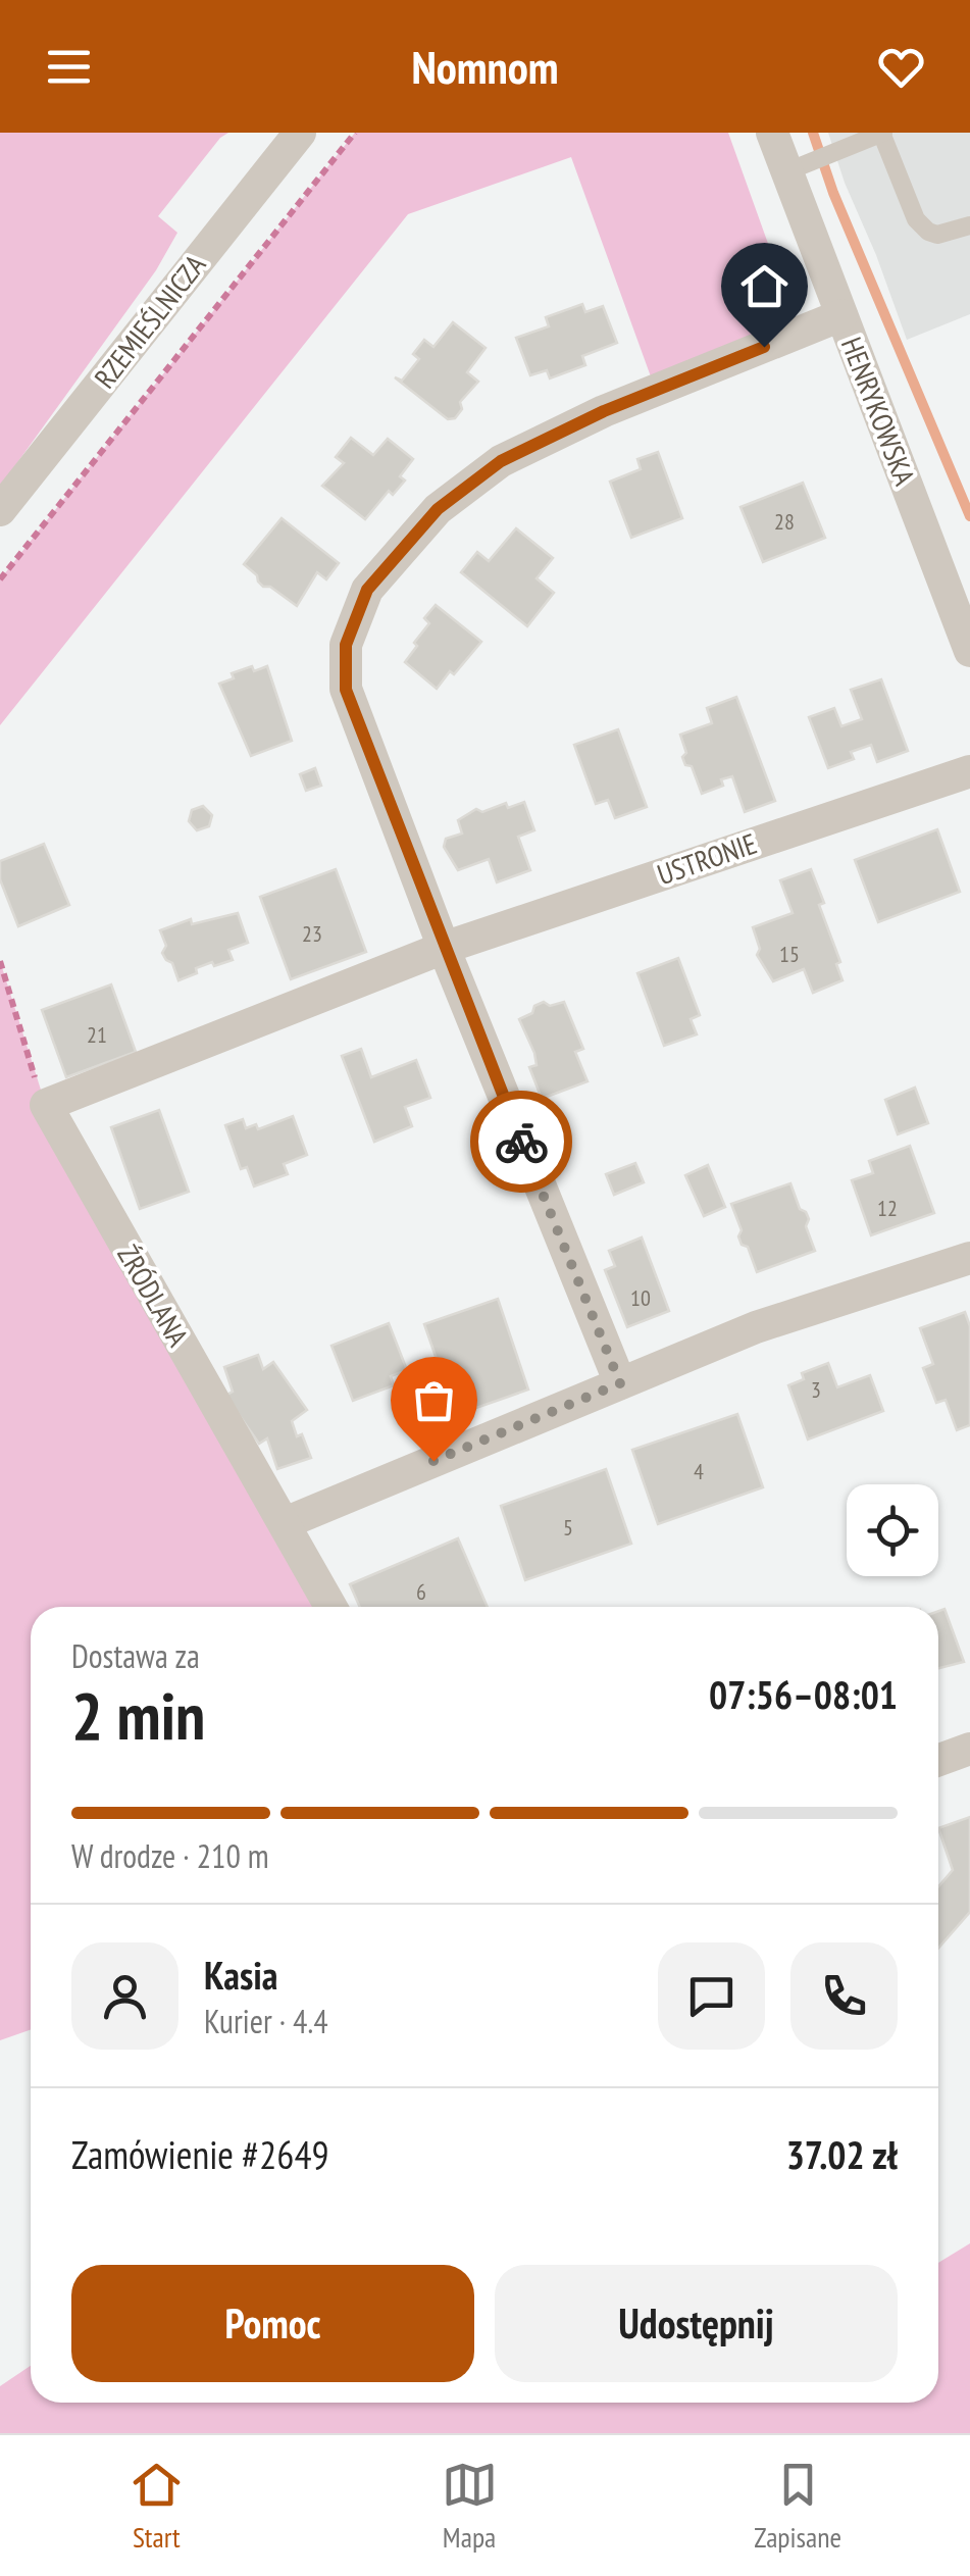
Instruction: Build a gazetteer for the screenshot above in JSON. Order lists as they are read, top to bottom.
{
  "streets": {
    "street": [
      "RZEMIEŚLNICZA",
      "HENRYKOWSKA",
      "USTRONIE",
      "ŹRÓDLANA"
    ]
  },
  "crossings": [
    ["USTRONIE", "ŹRÓDLANA"]
  ],
  "house_numbers": [
    "28",
    "23",
    "15",
    "21",
    "12",
    "10",
    "3",
    "4",
    "5",
    "6"
  ],
  "page": {
    "header": "Nomnom",
    "heading": ["2 min", "Dostawa za", "07:56–08:01"],
    "panel": [
      "Kasia",
      "Kurier · 4.4",
      "Zamówienie #2649",
      "37.02 zł"
    ],
    "bar": "W drodze · 210 m",
    "buttons": ["Pomoc", "Udostępnij"],
    "tabs": ["Start", "Mapa", "Zapisane"]
  }
}
